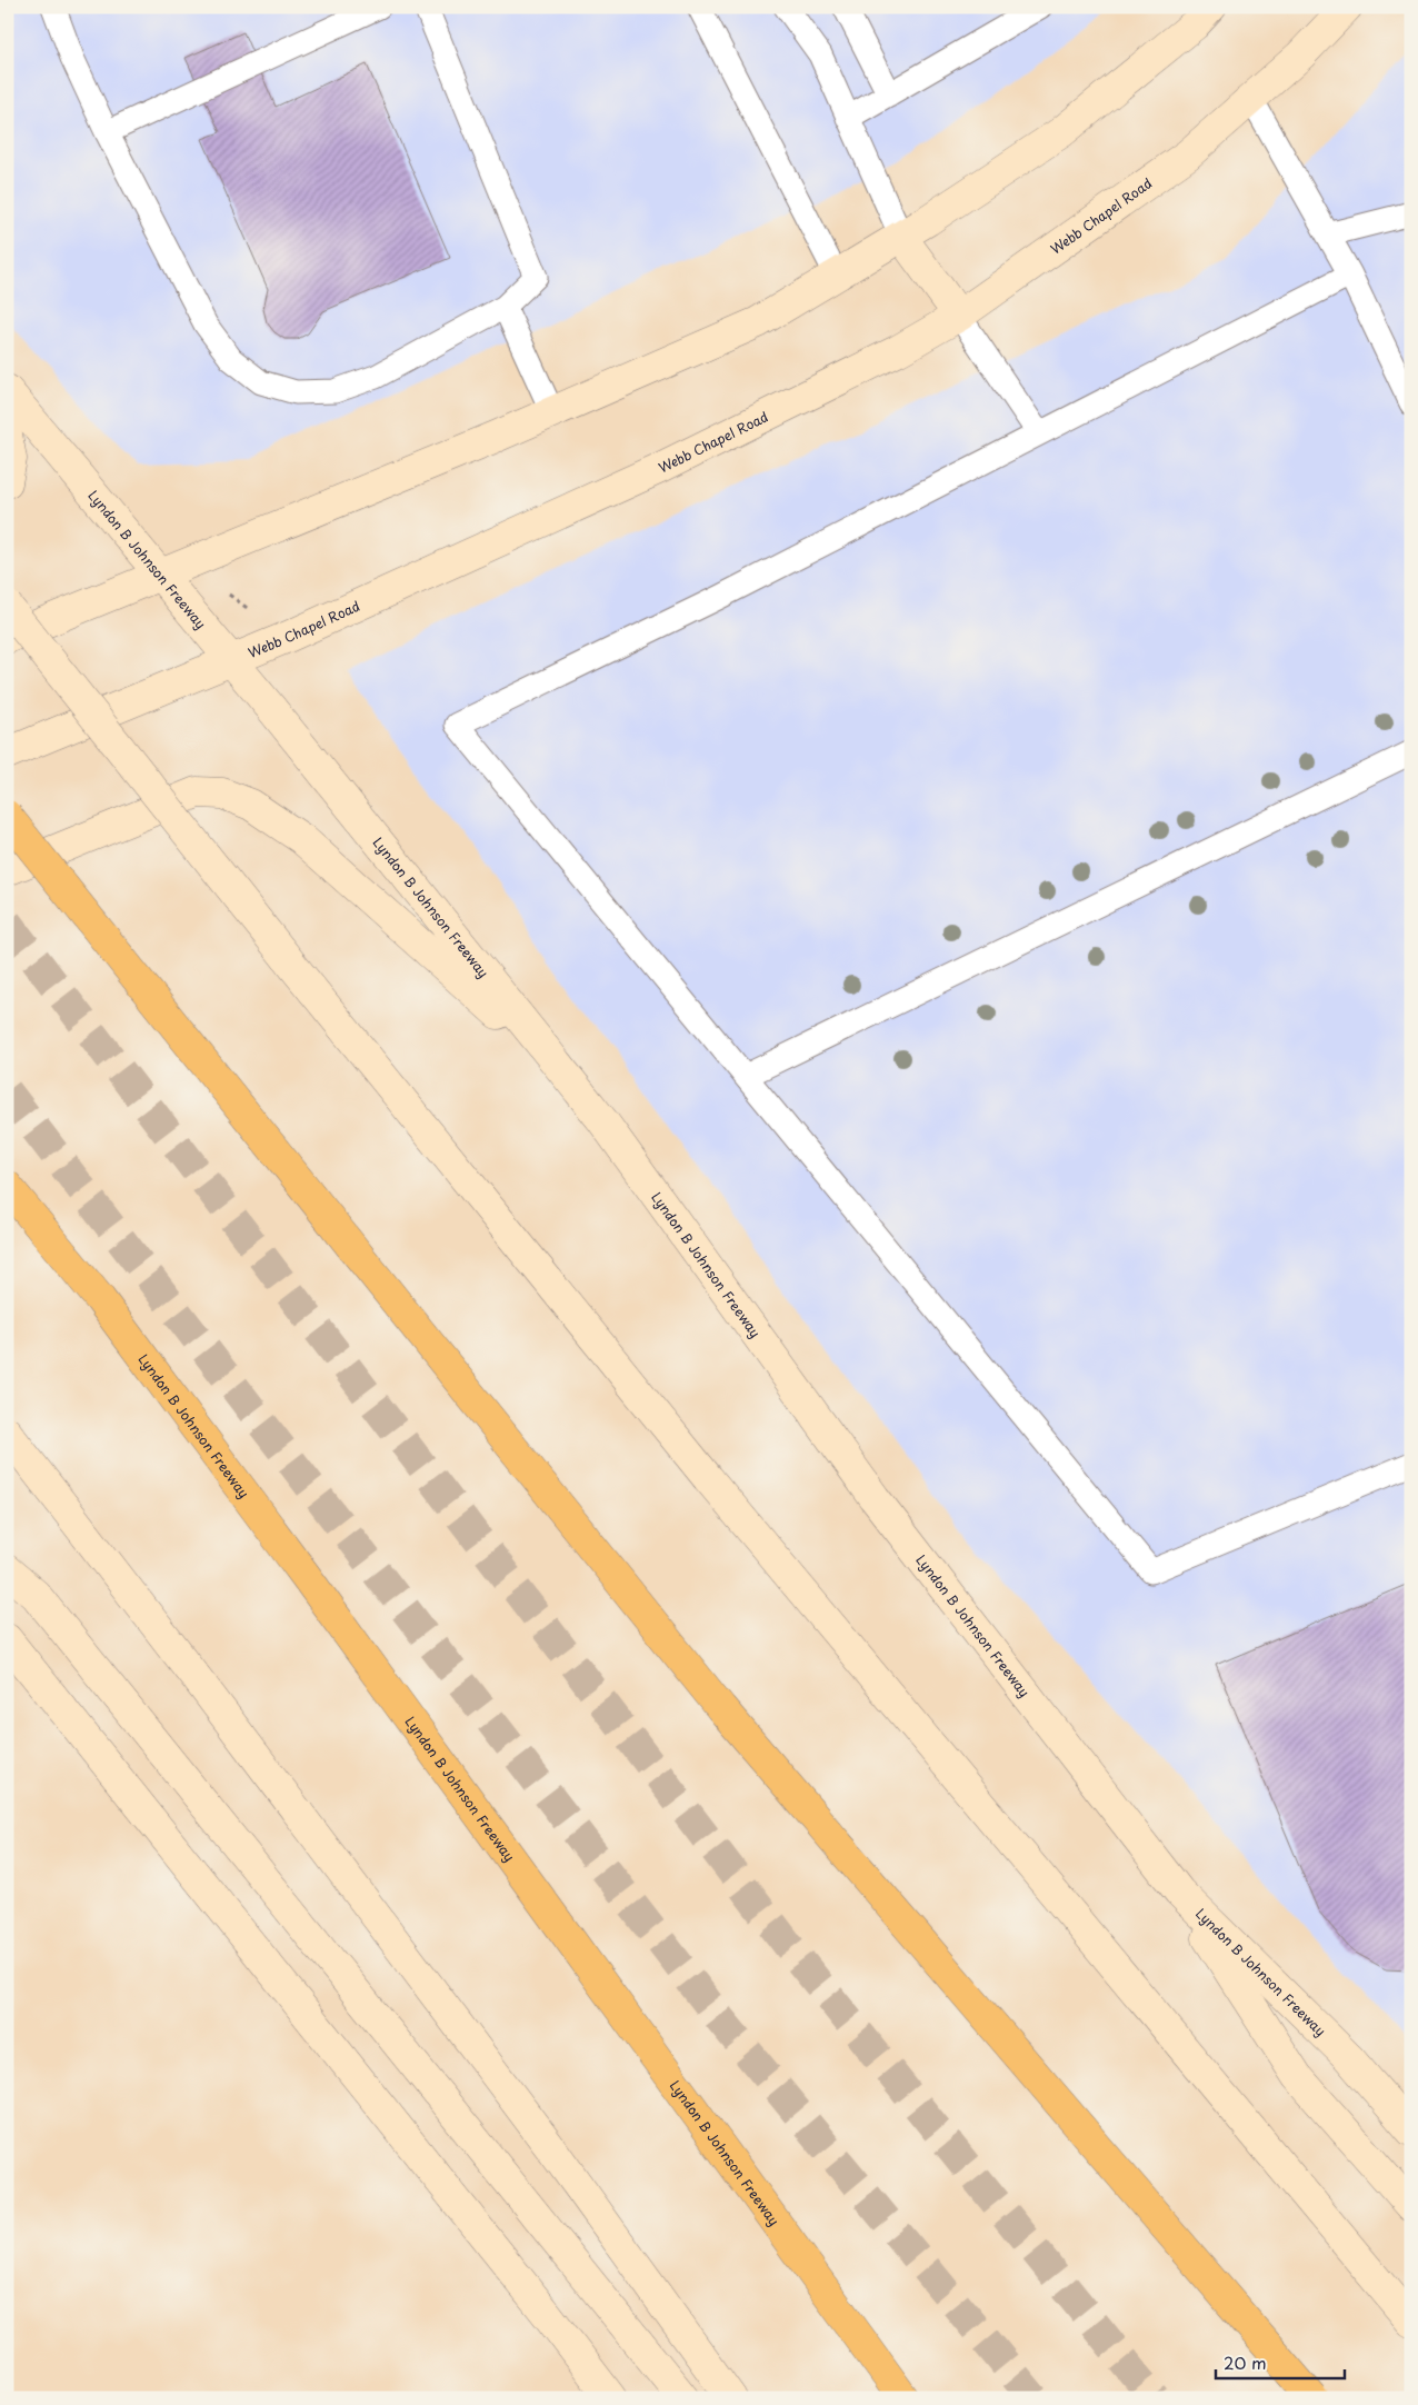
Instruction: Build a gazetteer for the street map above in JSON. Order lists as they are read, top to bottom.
{
  "streets": {
    "highway": ["Lyndon B Johnson Freeway"],
    "main road": ["Webb Chapel Road"]
  },
  "crossings": [
    ["Webb Chapel Road", "Lyndon B Johnson Freeway"]
  ],
  "scale_bar": "20 m"
}
